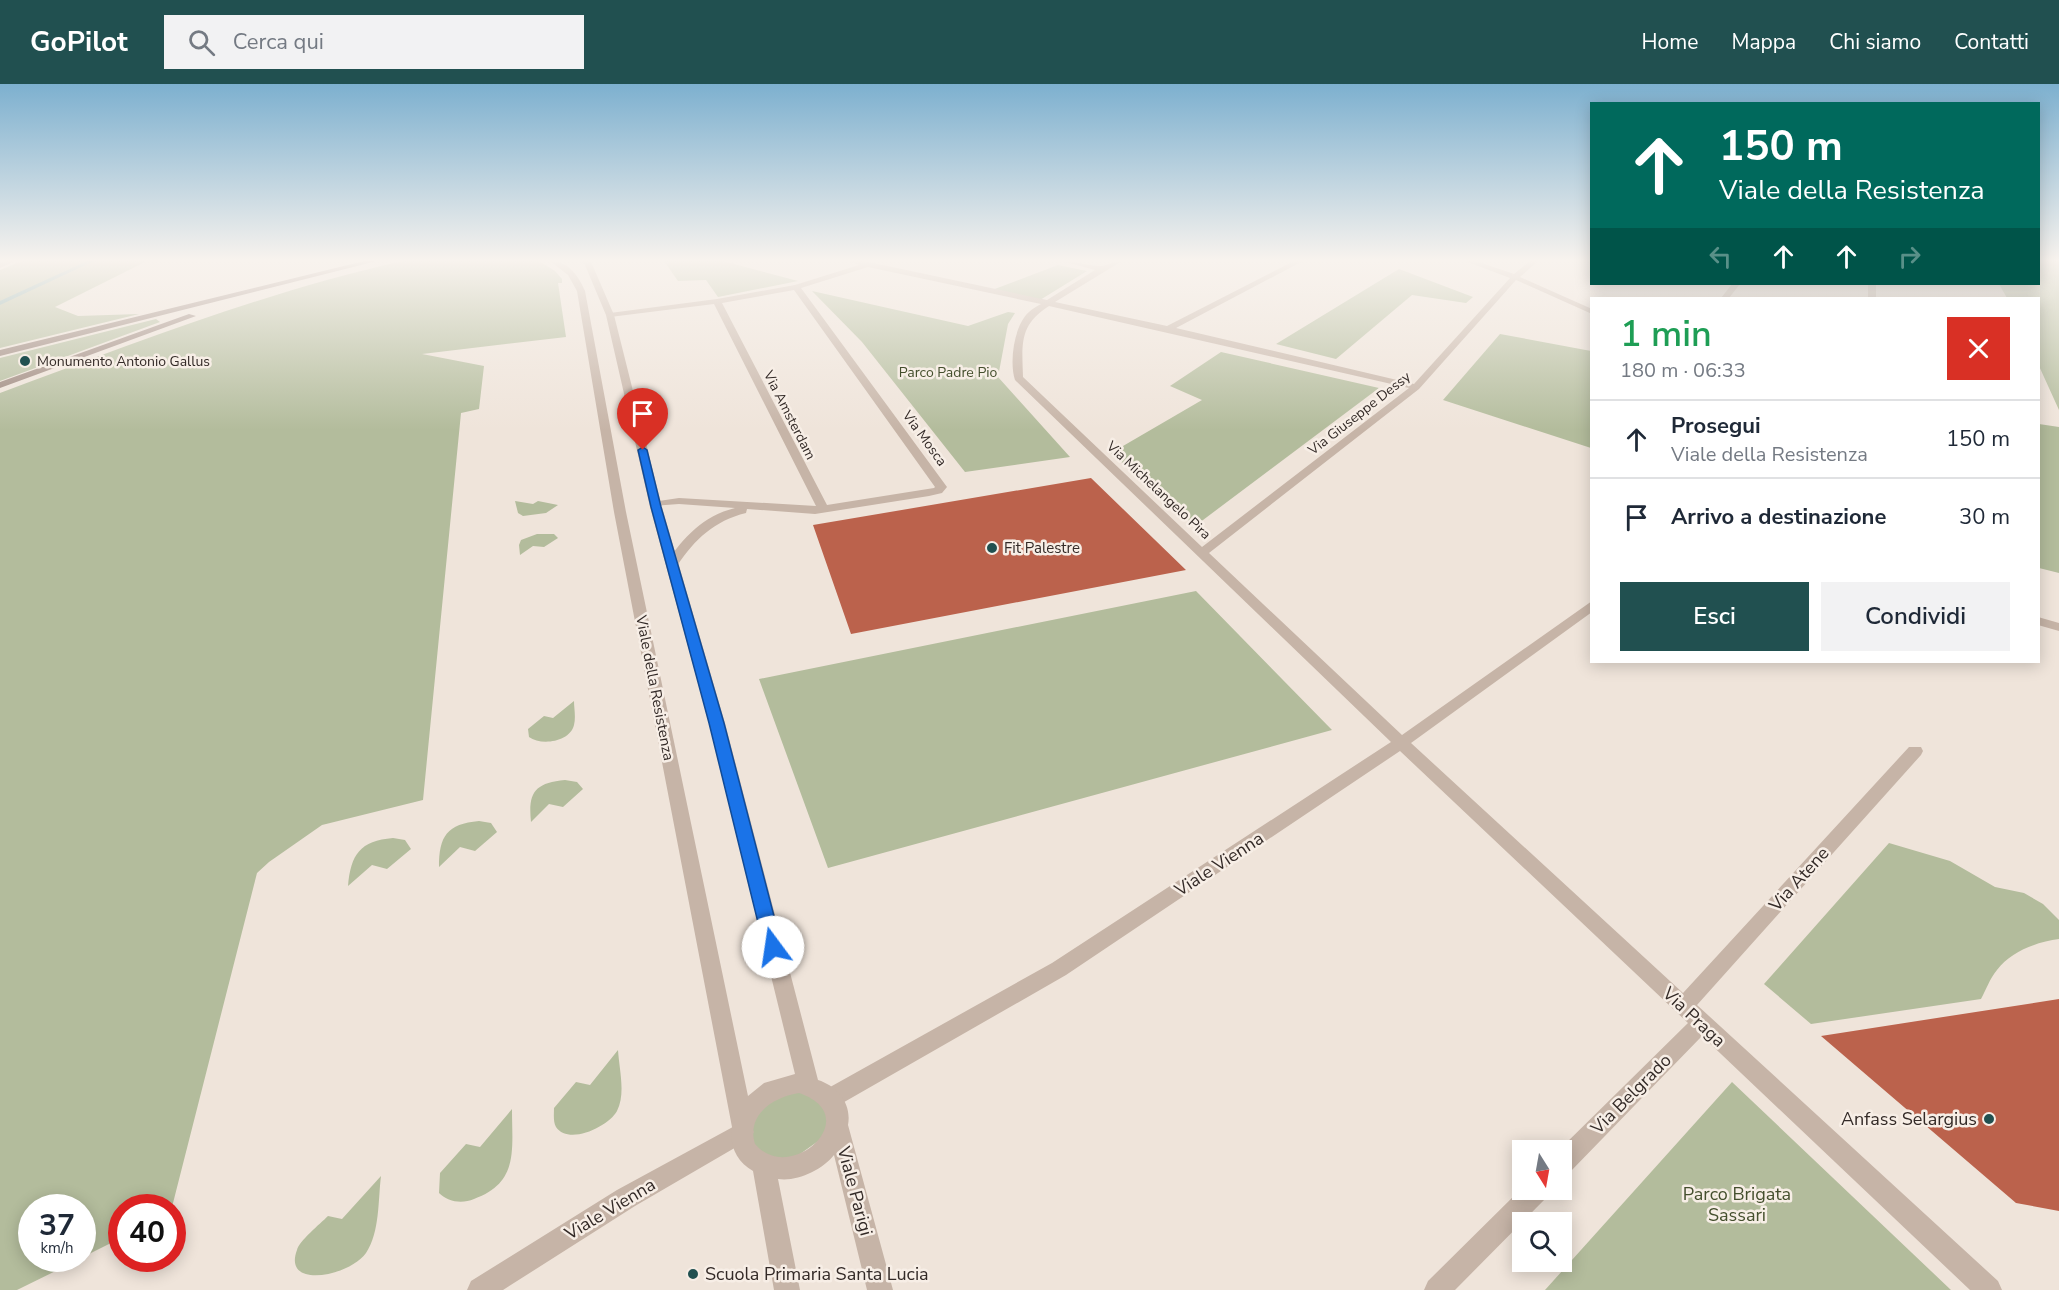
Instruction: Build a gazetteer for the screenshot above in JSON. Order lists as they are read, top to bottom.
{
  "streets": {
    "street": [
      "Via Giuseppe Dessy",
      "Via Amsterdam",
      "Via Mosca",
      "Via Michelangelo Pira",
      "Viale della Resistenza",
      "Viale Vienna",
      "Via Atene",
      "Via Praga",
      "Via Belgrado",
      "Viale Parigi"
    ]
  },
  "crossings": [
    ["Via Giuseppe Dessy", "Via Michelangelo Pira"],
    ["Via Amsterdam", "Via Mosca"],
    ["Via Michelangelo Pira", "Viale Vienna"],
    ["Via Michelangelo Pira", "Via Praga"],
    ["Viale della Resistenza", "Viale Vienna"],
    ["Viale della Resistenza", "Viale Parigi"],
    ["Viale Vienna", "Via Praga"],
    ["Viale Vienna", "Viale Parigi"],
    ["Via Atene", "Via Praga"],
    ["Via Praga", "Via Belgrado"]
  ],
  "parks": ["Parco Padre Pio", "Parco Brigata Sassari"],
  "places": [
    "Monumento Antonio Gallus",
    "Fit Palestre",
    "Anfass Selargius",
    "Scuola Primaria Santa Lucia"
  ],
  "north": "bottom",
  "page": {
    "header": "GoPilot",
    "search": "Cerca qui",
    "nav": [
      "Home",
      "Mappa",
      "Chi siamo",
      "Contatti"
    ],
    "turn": ["150 m", "Viale della Resistenza"],
    "heading": ["1 min", "180 m · 06:33"],
    "list": [
      {
        "name": "Prosegui",
        "note": "Viale della Resistenza",
        "value": "150 m"
      },
      {
        "name": "Arrivo a destinazione",
        "value": "30 m"
      }
    ],
    "buttons": ["Esci", "Condividi"],
    "speed": "37 km/h",
    "limit": "40"
  }
}
